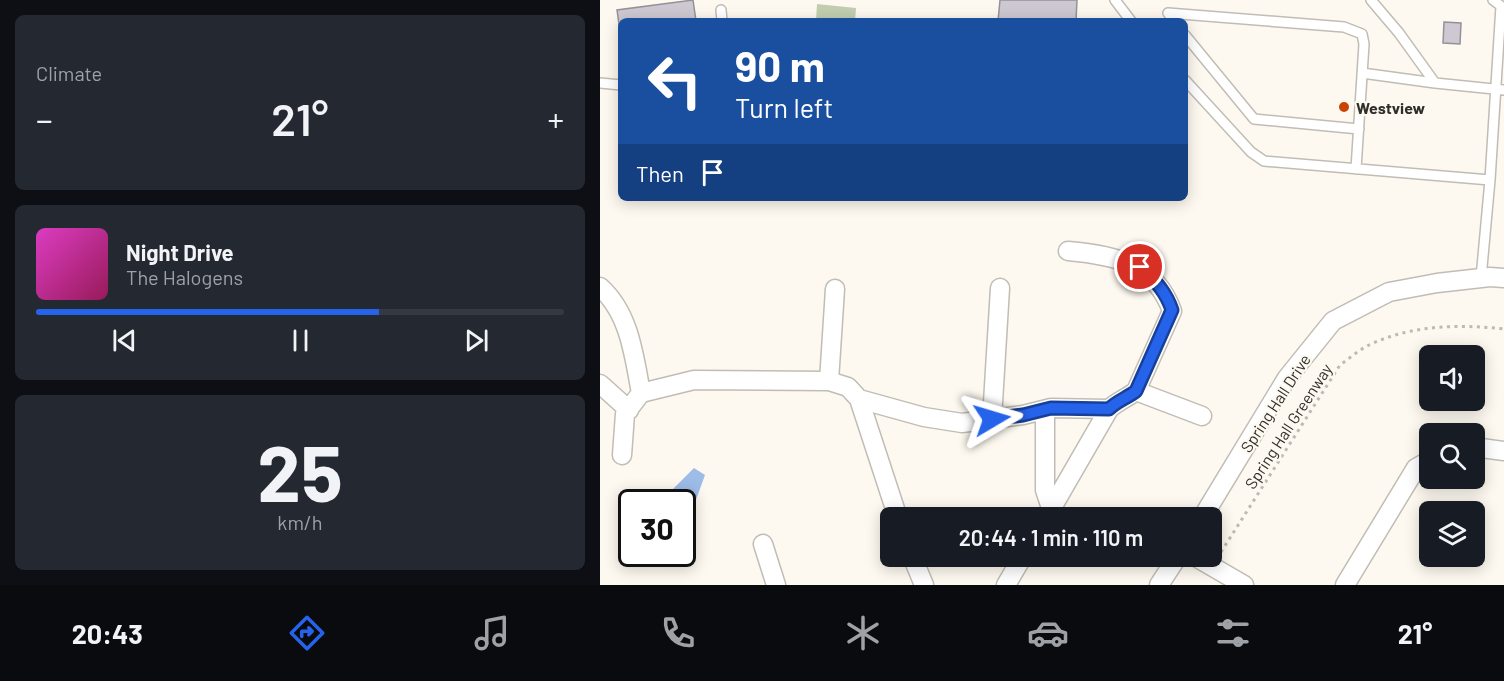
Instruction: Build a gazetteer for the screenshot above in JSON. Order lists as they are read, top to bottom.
{
  "streets": {
    "street": ["Spring Hall Drive"],
    "path": ["Spring Hall Greenway"]
  },
  "places": ["Westview"],
  "page": {
    "tile": [
      "Climate",
      ["25", "km/h"]
    ],
    "turn": ["90 m", "Turn left"],
    "heat": ["−", "21°", "+"],
    "then": "Then",
    "song": ["Night Drive", "The Halogens"],
    "limit": "30",
    "trip": "20:44 · 1 min · 110 m",
    "tabs": ["20:43", "21°"]
  }
}
